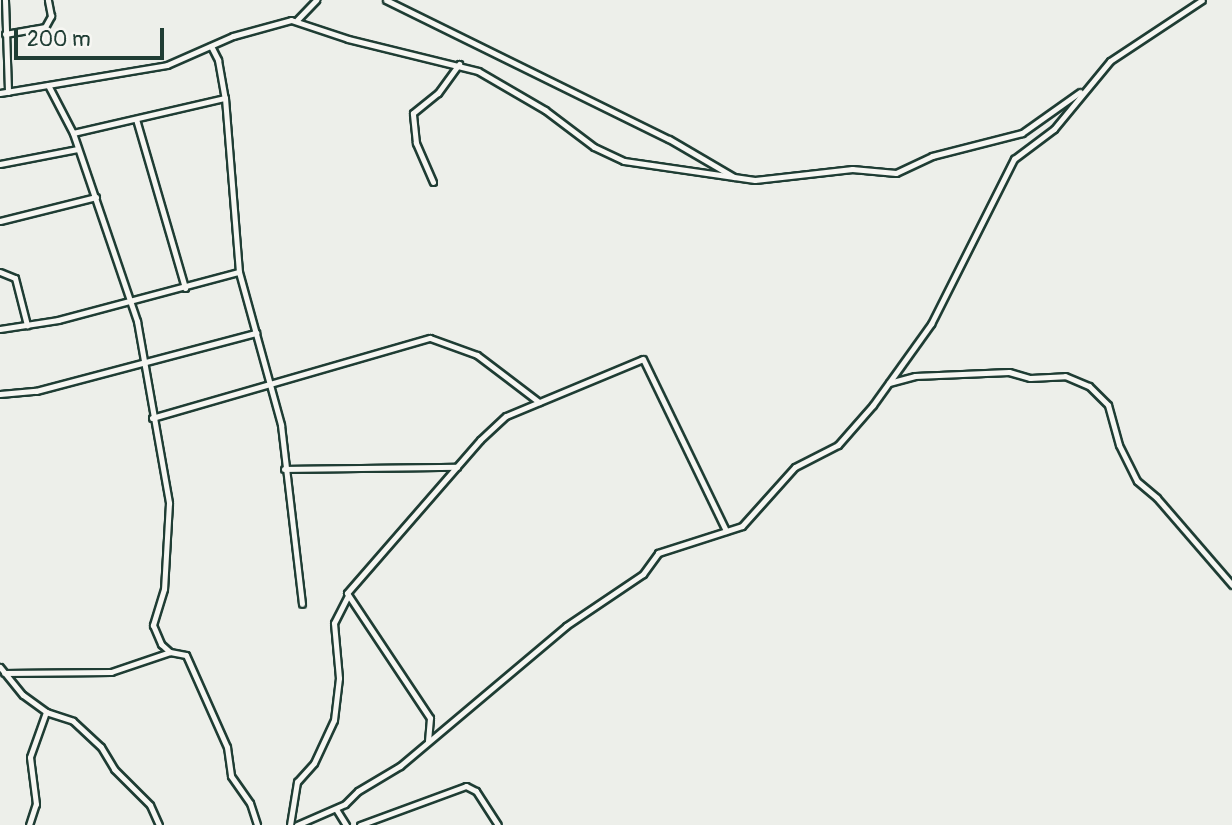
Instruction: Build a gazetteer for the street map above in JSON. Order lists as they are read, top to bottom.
{
  "scale_bar": "200 m"
}
